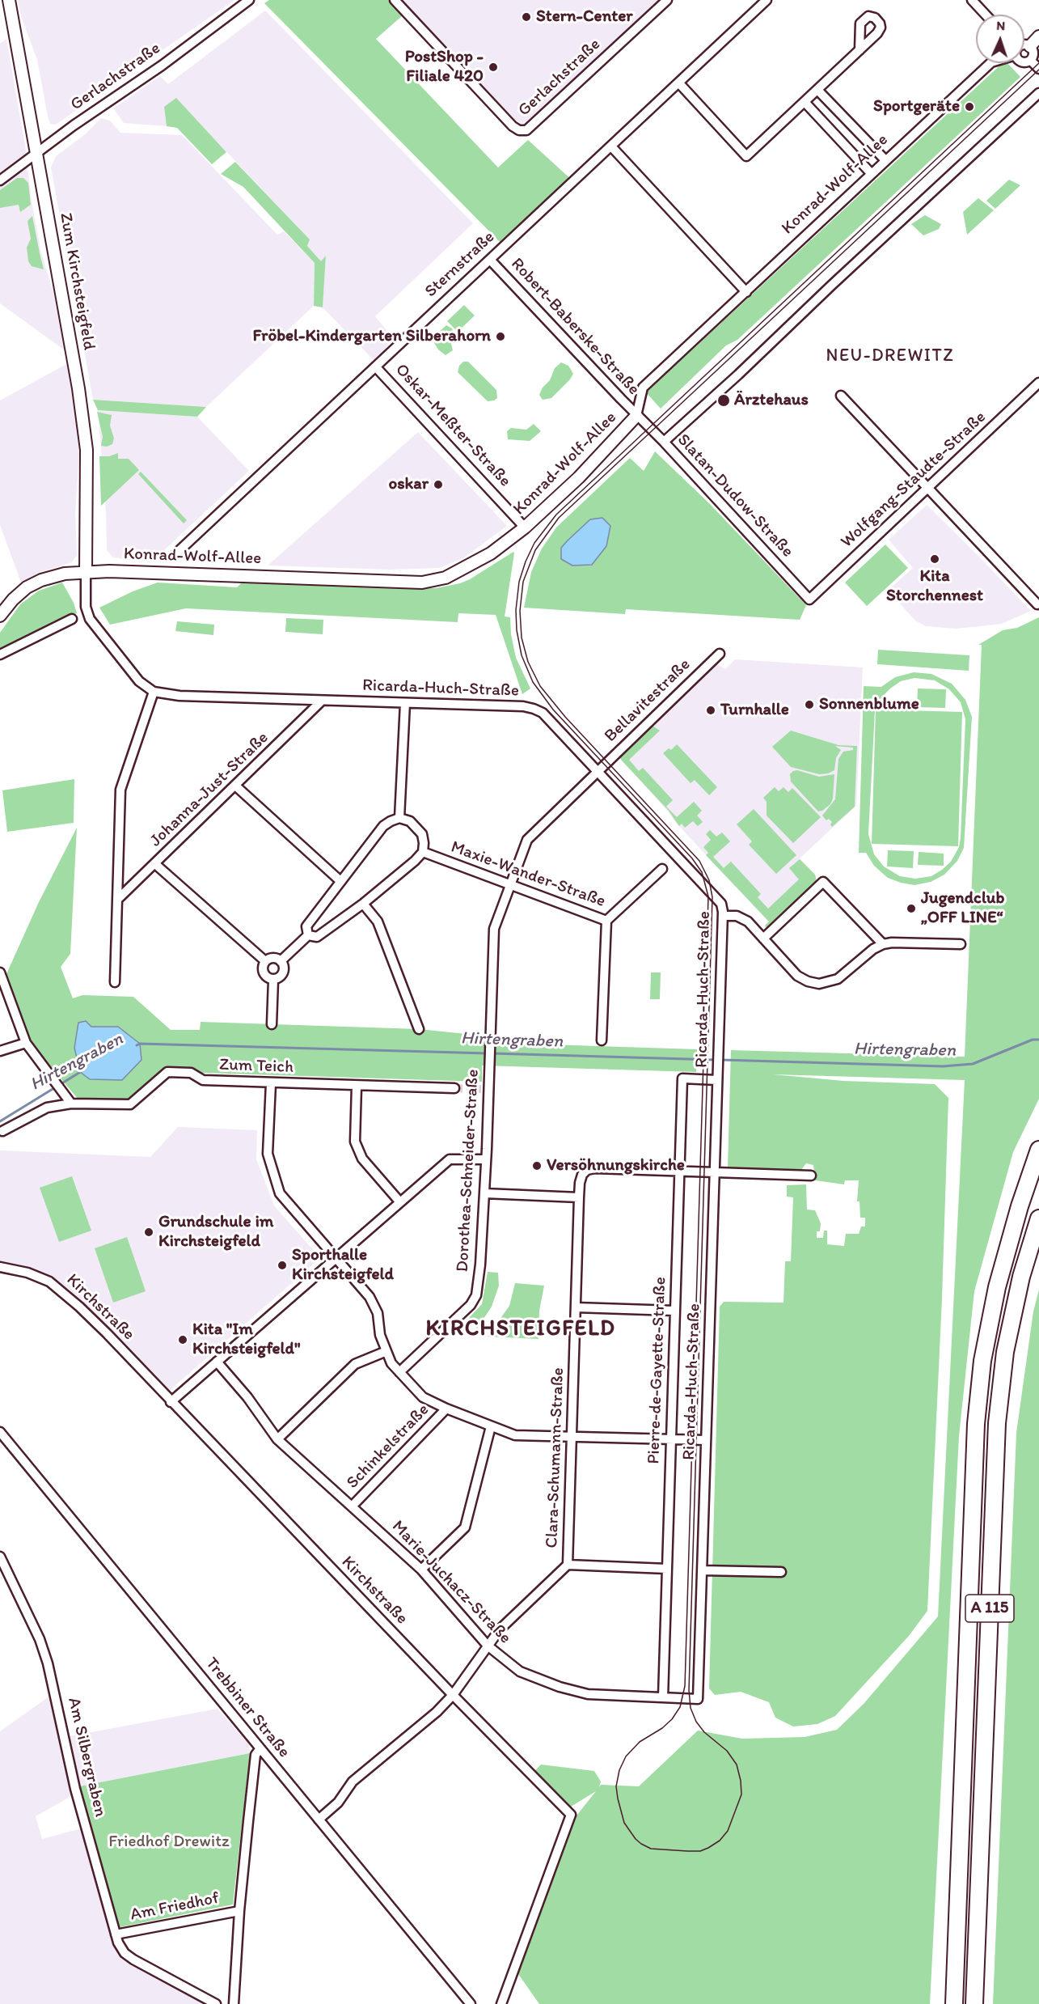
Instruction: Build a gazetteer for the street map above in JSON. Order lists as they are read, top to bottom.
{
  "streets": {
    "highway": ["A 115"],
    "street": [
      "Gerlachstraße",
      "Konrad-Wolf-Allee",
      "Sternstraße",
      "Zum Kirchsteigfeld",
      "Robert-Baberske-Straße",
      "Oskar-Meßter-Straße",
      "Wolfgang-Staudte-Straße",
      "Slatan-Dudow-Straße",
      "Ricarda-Huch-Straße",
      "Bellavitestraße",
      "Johanna-Just-Straße",
      "Maxie-Wander-Straße",
      "Zum Teich",
      "Dorothea-Schneider-Straße",
      "Kirchstraße",
      "Pierre-de-Gayette-Straße",
      "Schinkelstraße",
      "Clara-Schumann-Straße",
      "Marie-Juchacz-Straße",
      "Trebbiner Straße",
      "Am Silbergraben",
      "Am Friedhof"
    ]
  },
  "crossings": [
    ["Gerlachstraße", "Zum Kirchsteigfeld"],
    ["Konrad-Wolf-Allee", "Zum Kirchsteigfeld"],
    ["Konrad-Wolf-Allee", "Robert-Baberske-Straße"],
    ["Konrad-Wolf-Allee", "Oskar-Meßter-Straße"],
    ["Konrad-Wolf-Allee", "Slatan-Dudow-Straße"],
    ["Sternstraße", "Robert-Baberske-Straße"],
    ["Sternstraße", "Oskar-Meßter-Straße"],
    ["Robert-Baberske-Straße", "Slatan-Dudow-Straße"],
    ["Wolfgang-Staudte-Straße", "Slatan-Dudow-Straße"],
    ["Ricarda-Huch-Straße", "Bellavitestraße"],
    ["Ricarda-Huch-Straße", "Johanna-Just-Straße"],
    ["Ricarda-Huch-Straße", "Dorothea-Schneider-Straße"],
    ["Ricarda-Huch-Straße", "Pierre-de-Gayette-Straße"],
    ["Ricarda-Huch-Straße", "Marie-Juchacz-Straße"],
    ["Bellavitestraße", "Dorothea-Schneider-Straße"],
    ["Maxie-Wander-Straße", "Dorothea-Schneider-Straße"],
    ["Kirchstraße", "Clara-Schumann-Straße"],
    ["Pierre-de-Gayette-Straße", "Clara-Schumann-Straße"],
    ["Pierre-de-Gayette-Straße", "Marie-Juchacz-Straße"],
    ["Schinkelstraße", "Marie-Juchacz-Straße"],
    ["Clara-Schumann-Straße", "Marie-Juchacz-Straße"],
    ["Clara-Schumann-Straße", "Trebbiner Straße"],
    ["Trebbiner Straße", "Am Friedhof"],
    ["Am Silbergraben", "Am Friedhof"]
  ],
  "districts": ["NEU-DREWITZ", "KIRCHSTEIGFELD"],
  "water": ["Hirtengraben"],
  "parks": ["Friedhof Drewitz"],
  "places": [
    "Stern-Center",
    "PostShop - Filiale 420",
    "Sportgeräte",
    "Fröbel-Kindergarten Silberahorn",
    "Ärztehaus",
    "oskar",
    "Kita Storchennest",
    "Sonnenblume",
    "Turnhalle",
    "Jugendclub „OFF LINE“",
    "Versöhnungskirche",
    "Grundschule im Kirchsteigfeld",
    "Sporthalle Kirchsteigfeld",
    "Kita \"Im Kirchsteigfeld\""
  ],
  "north": "top"
}
